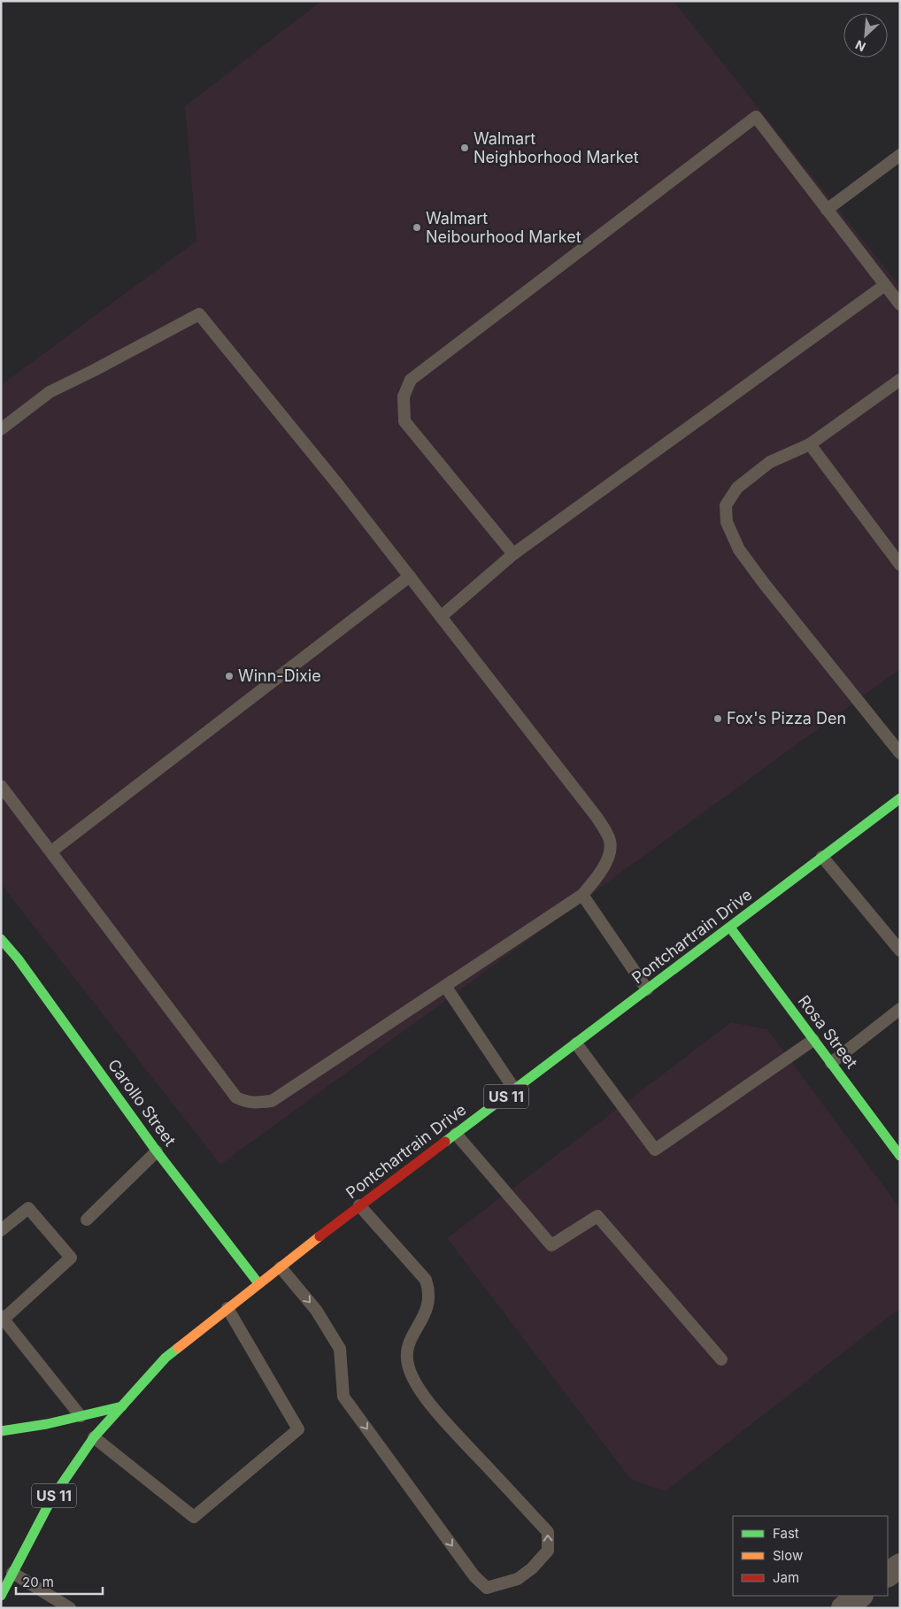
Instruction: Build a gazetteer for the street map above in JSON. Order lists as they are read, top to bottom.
{
  "streets": {
    "main road": [
      "Pontchartrain Drive",
      "Rosa Street",
      "US 11",
      "Carollo Street"
    ]
  },
  "crossings": [
    ["Pontchartrain Drive", "Rosa Street"],
    ["Pontchartrain Drive", "Carollo Street"]
  ],
  "places": [
    "Walmart Neighborhood Market",
    "Walmart Neibourhood Market",
    "Winn-Dixie",
    "Fox's Pizza Den"
  ],
  "legend": ["Fast", "Slow", "Jam"],
  "scale_bar": "20 m",
  "north": "bottom left"
}
